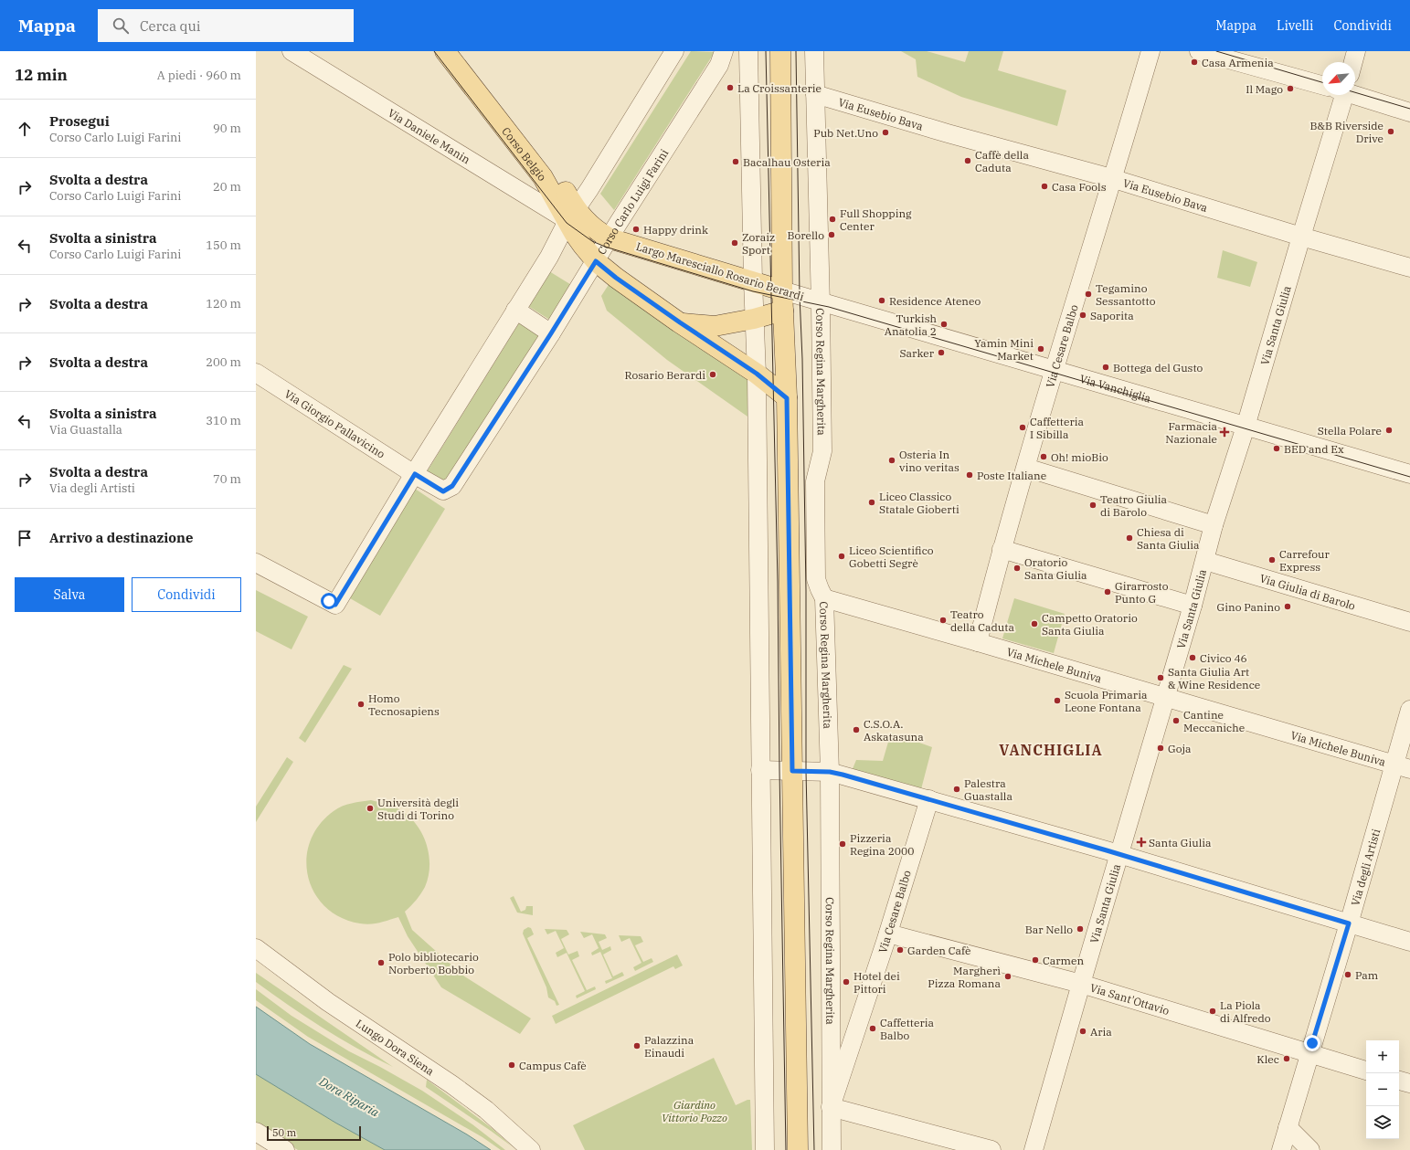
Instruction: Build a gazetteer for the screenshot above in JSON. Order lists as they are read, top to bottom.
{
  "streets": {
    "main road": ["Corso Belgio", "Largo Maresciallo Rosario Berardi"],
    "street": [
      "Via Eusebio Bava",
      "Via Daniele Manin",
      "Corso Carlo Luigi Farini",
      "Via Santa Giulia",
      "Via Cesare Balbo",
      "Corso Regina Margherita",
      "Via Vanchiglia",
      "Via Giorgio Pallavicino",
      "Via Giulia di Barolo",
      "Via Michele Buniva",
      "Via degli Artisti",
      "Via Sant'Ottavio",
      "Lungo Dora Siena"
    ]
  },
  "crossings": [
    ["Via Eusebio Bava", "Via Santa Giulia"],
    ["Via Eusebio Bava", "Via Cesare Balbo"],
    ["Via Eusebio Bava", "Corso Regina Margherita"],
    ["Via Daniele Manin", "Corso Belgio"],
    ["Corso Belgio", "Corso Carlo Luigi Farini"],
    ["Corso Belgio", "Largo Maresciallo Rosario Berardi"],
    ["Corso Carlo Luigi Farini", "Largo Maresciallo Rosario Berardi"],
    ["Corso Carlo Luigi Farini", "Via Giorgio Pallavicino"],
    ["Largo Maresciallo Rosario Berardi", "Corso Regina Margherita"],
    ["Largo Maresciallo Rosario Berardi", "Via Vanchiglia"],
    ["Via Santa Giulia", "Via Vanchiglia"],
    ["Via Santa Giulia", "Via Giulia di Barolo"],
    ["Via Santa Giulia", "Via Michele Buniva"],
    ["Via Santa Giulia", "Via Sant'Ottavio"],
    ["Via Cesare Balbo", "Corso Regina Margherita"],
    ["Via Cesare Balbo", "Via Vanchiglia"],
    ["Via Cesare Balbo", "Via Michele Buniva"],
    ["Via Cesare Balbo", "Via Sant'Ottavio"],
    ["Corso Regina Margherita", "Via Vanchiglia"],
    ["Corso Regina Margherita", "Via Michele Buniva"],
    ["Via Michele Buniva", "Via degli Artisti"],
    ["Via degli Artisti", "Via Sant'Ottavio"]
  ],
  "districts": ["VANCHIGLIA"],
  "water": ["Dora Riparia"],
  "parks": ["Giardino Vittorio Pozzo"],
  "places": {
    "other": [
      "Casa Armenia",
      "La Croissanterie",
      "Il Mago",
      "B&B Riverside Drive",
      "Pub Net.Uno",
      "Caffè della Caduta",
      "Bacalhau Osteria",
      "Casa Fools",
      "Full Shopping Center",
      "Happy drink",
      "Borello",
      "Zoraiz Sport",
      "Tegamino Sessantotto",
      "Residence Ateneo",
      "Saporita",
      "Turkish Anatolia 2",
      "Yamin Mini Market",
      "Sarker",
      "Bottega del Gusto",
      "Rosario Berardi",
      "Caffetteria I Sibilla",
      "Stella Polare",
      "BED and Ex",
      "Oh! mioBio",
      "Osteria In vino veritas",
      "Poste Italiane",
      "Liceo Classico Statale Gioberti",
      "Teatro Giulia di Barolo",
      "Chiesa di Santa Giulia",
      "Liceo Scientifico Gobetti Segrè",
      "Carrefour Express",
      "Oratorio Santa Giulia",
      "Girarrosto Punto G",
      "Gino Panino",
      "Teatro della Caduta",
      "Campetto Oratorio Santa Giulia",
      "Civico 46",
      "Santa Giulia Art & Wine Residence",
      "Scuola Primaria Leone Fontana",
      "Homo Tecnosapiens",
      "Cantine Meccaniche",
      "C.S.O.A. Askatasuna",
      "Goja",
      "Palestra Guastalla",
      "Università degli Studi di Torino",
      "Pizzeria Regina 2000",
      "Bar Nello",
      "Garden Cafè",
      "Carmen",
      "Polo bibliotecario Norberto Bobbio",
      "Pam",
      "Margherì Pizza Romana",
      "Hotel dei Pittori",
      "La Piola di Alfredo",
      "Caffetteria Balbo",
      "Aria",
      "Palazzina Einaudi",
      "Klec",
      "Campus Cafè"
    ],
    "health": ["Farmacia Nazionale", "Santa Giulia"]
  },
  "scale_bar": "50 m",
  "north": "bottom left",
  "page": {
    "header": "Mappa",
    "search": "Cerca qui",
    "nav": ["Mappa", "Livelli", "Condividi"],
    "heading": ["12 min", "A piedi · 960 m"],
    "list": [
      ["Prosegui", "Corso Carlo Luigi Farini", "90 m"],
      ["Svolta a destra", "Corso Carlo Luigi Farini", "20 m"],
      ["Svolta a sinistra", "Corso Carlo Luigi Farini", "150 m"],
      ["Svolta a destra", "120 m"],
      ["Svolta a destra", "200 m"],
      ["Svolta a sinistra", "Via Guastalla", "310 m"],
      ["Svolta a destra", "Via degli Artisti", "70 m"],
      "Arrivo a destinazione"
    ],
    "buttons": ["Salva", "Condividi"],
    "map_buttons": ["+", "−"],
    "scale": "50 m"
  }
}
